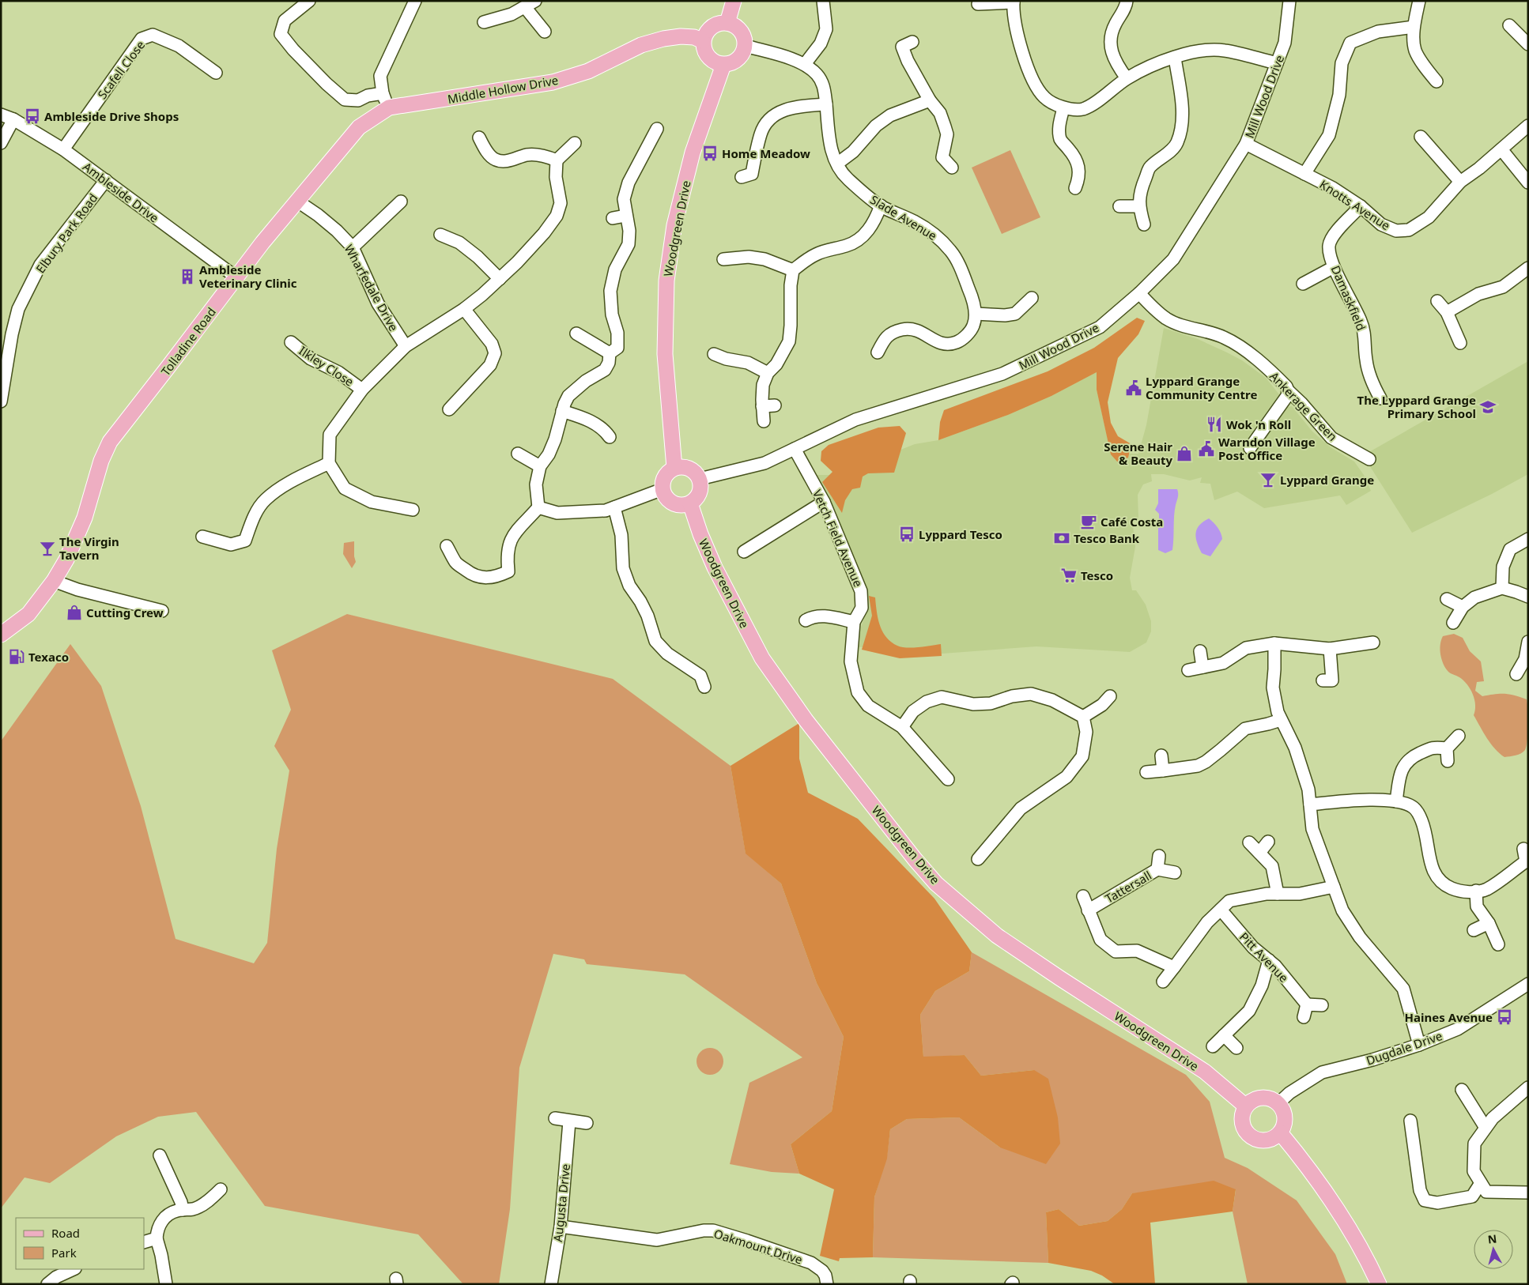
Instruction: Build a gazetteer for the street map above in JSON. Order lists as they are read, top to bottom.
{
  "streets": {
    "main road": ["Middle Hollow Drive", "Woodgreen Drive", "Tolladine Road"],
    "street": [
      "Scafell Close",
      "Mill Wood Drive",
      "Ambleside Drive",
      "Knotts Avenue",
      "Slade Avenue",
      "Elbury Park Road",
      "Wharfedale Drive",
      "Damaskfield",
      "Ilkley Close",
      "Ankerage Green",
      "Vetch Field Avenue",
      "Tattersall",
      "Pitt Avenue",
      "Dugdale Drive",
      "Augusta Drive",
      "Oakmount Drive"
    ]
  },
  "crossings": [
    ["Scafell Close", "Ambleside Drive"],
    ["Middle Hollow Drive", "Slade Avenue"],
    ["Middle Hollow Drive", "Woodgreen Drive"],
    ["Middle Hollow Drive", "Tolladine Road"],
    ["Mill Wood Drive", "Knotts Avenue"],
    ["Mill Wood Drive", "Woodgreen Drive"],
    ["Mill Wood Drive", "Ankerage Green"],
    ["Mill Wood Drive", "Vetch Field Avenue"],
    ["Ambleside Drive", "Elbury Park Road"],
    ["Ambleside Drive", "Tolladine Road"],
    ["Knotts Avenue", "Damaskfield"],
    ["Slade Avenue", "Woodgreen Drive"],
    ["Woodgreen Drive", "Dugdale Drive"],
    ["Wharfedale Drive", "Tolladine Road"],
    ["Augusta Drive", "Oakmount Drive"]
  ],
  "places": {
    "bus stop": [
      "Ambleside Drive Shops",
      "Home Meadow",
      "Lyppard Tesco",
      "Haines Avenue"
    ],
    "building": ["Ambleside Veterinary Clinic"],
    "public building": ["Lyppard Grange Community Centre", "Warndon Village Post Office"],
    "school or university": ["The Lyppard Grange Primary School"],
    "restaurant": ["Wok 'n Roll"],
    "shop": ["Serene Hair & Beauty", "Cutting Crew"],
    "bar": ["Lyppard Grange", "The Virgin Tavern"],
    "cafe": ["Café Costa"],
    "bank": ["Tesco Bank"],
    "supermarket": ["Tesco"],
    "fuel station": ["Texaco"]
  },
  "legend": ["Road", "Park"],
  "north": "top"
}
